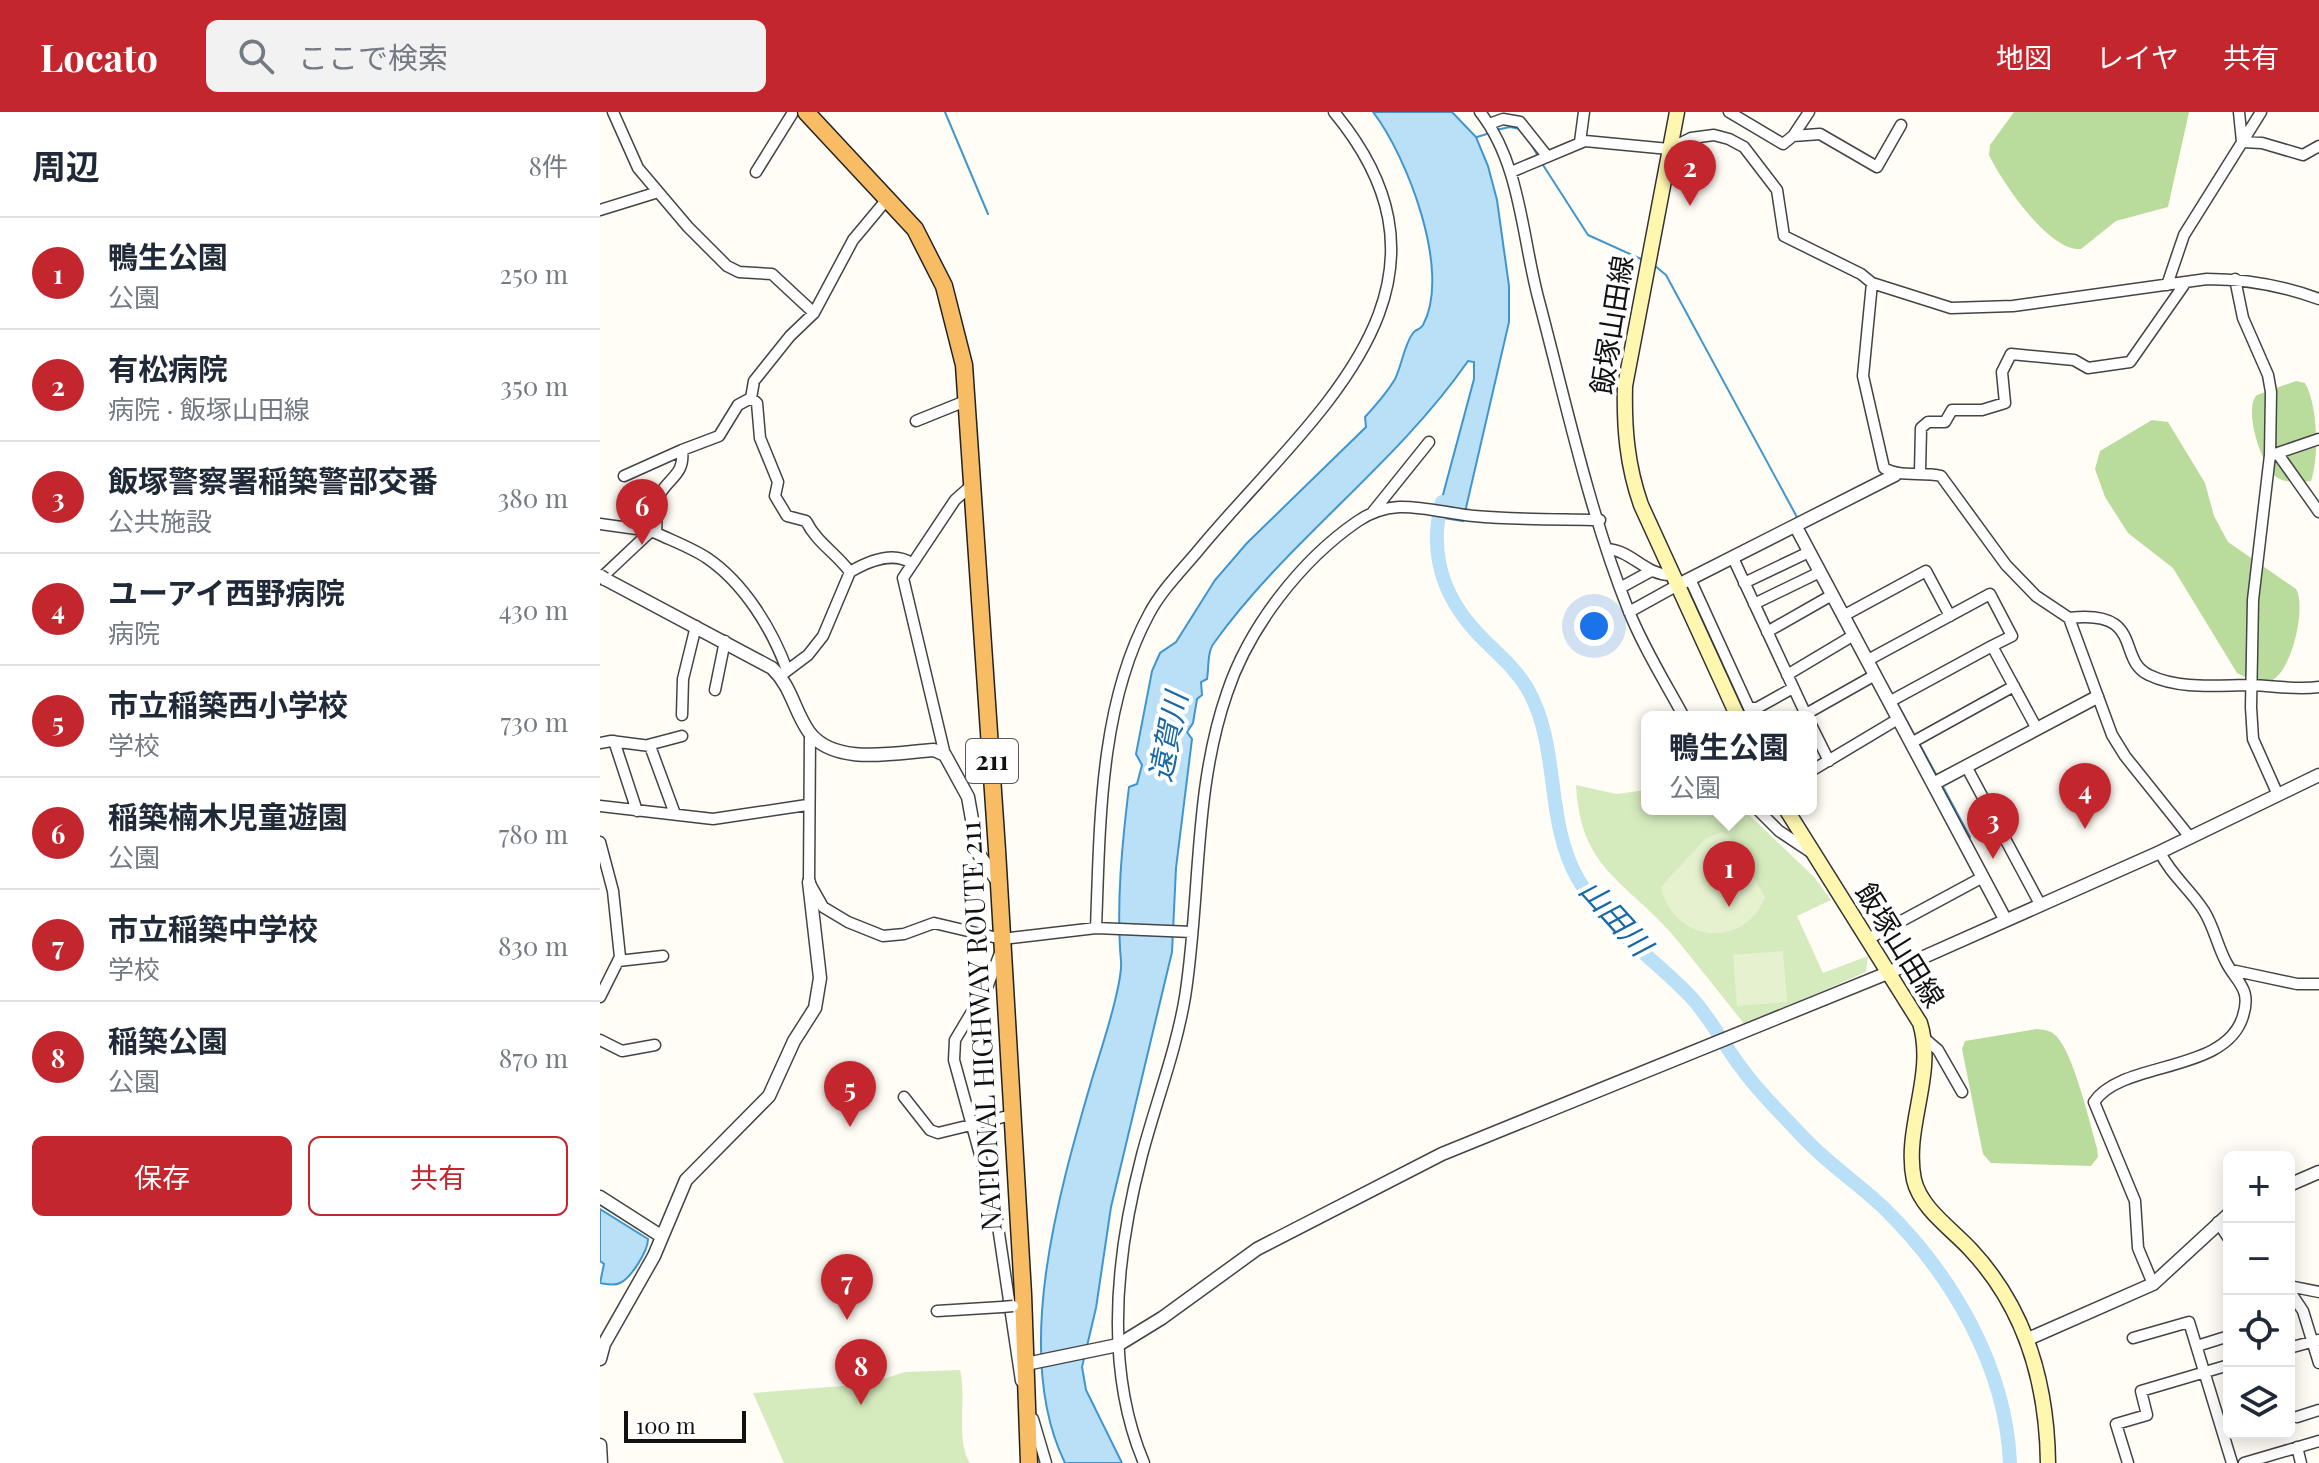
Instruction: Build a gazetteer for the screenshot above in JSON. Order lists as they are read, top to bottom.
{
  "streets": {
    "highway": ["211", "NATIONAL HIGHWAY ROUTE 211"],
    "main road": ["飯塚山田線"]
  },
  "water": ["遠賀川", "山田川"],
  "scale_bar": "100 m",
  "page": {
    "header": "Locato",
    "search": "ここで検索",
    "nav": ["地図", "レイヤ", "共有"],
    "heading": ["周辺", "8件"],
    "pins": [
      "2",
      "6",
      "4",
      "3",
      "1",
      "5",
      "7",
      "8"
    ],
    "list": [
      {
        "mark": "1",
        "name": "鴨生公園",
        "note": "公園",
        "value": "250 m"
      },
      {
        "mark": "2",
        "name": "有松病院",
        "note": "病院 · 飯塚山田線",
        "value": "350 m"
      },
      {
        "mark": "3",
        "name": "飯塚警察署稲築警部交番",
        "note": "公共施設",
        "value": "380 m"
      },
      {
        "mark": "4",
        "name": "ユーアイ西野病院",
        "note": "病院",
        "value": "430 m"
      },
      {
        "mark": "5",
        "name": "市立稲築西小学校",
        "note": "学校",
        "value": "730 m"
      },
      {
        "mark": "6",
        "name": "稲築楠木児童遊園",
        "note": "公園",
        "value": "780 m"
      },
      {
        "mark": "7",
        "name": "市立稲築中学校",
        "note": "学校",
        "value": "830 m"
      },
      {
        "mark": "8",
        "name": "稲築公園",
        "note": "公園",
        "value": "870 m"
      }
    ],
    "popup": ["鴨生公園", "公園"],
    "buttons": ["保存", "共有"],
    "map_buttons": ["+", "−"],
    "scale": "100 m"
  }
}
